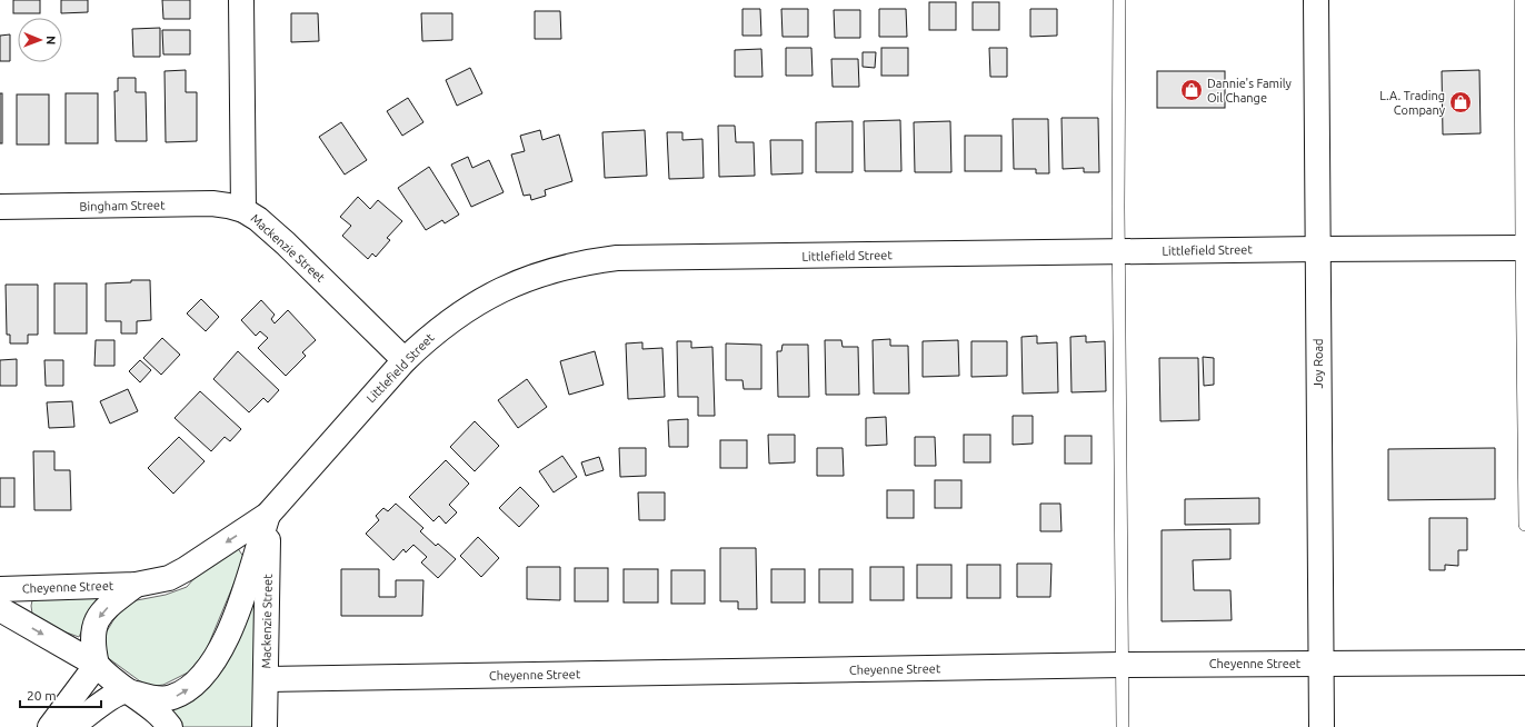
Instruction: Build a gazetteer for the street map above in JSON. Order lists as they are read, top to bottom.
{
  "streets": {
    "street": [
      "Bingham Street",
      "Mackenzie Street",
      "Littlefield Street",
      "Joy Road",
      "Cheyenne Street"
    ]
  },
  "crossings": [
    ["Bingham Street", "Mackenzie Street"],
    ["Mackenzie Street", "Littlefield Street"],
    ["Mackenzie Street", "Cheyenne Street"],
    ["Littlefield Street", "Joy Road"],
    ["Littlefield Street", "Cheyenne Street"],
    ["Joy Road", "Cheyenne Street"]
  ],
  "places": {
    "shop": ["Dannie's Family Oil Change", "L.A. Trading Company"]
  },
  "scale_bar": "20 m",
  "north": "right"
}
